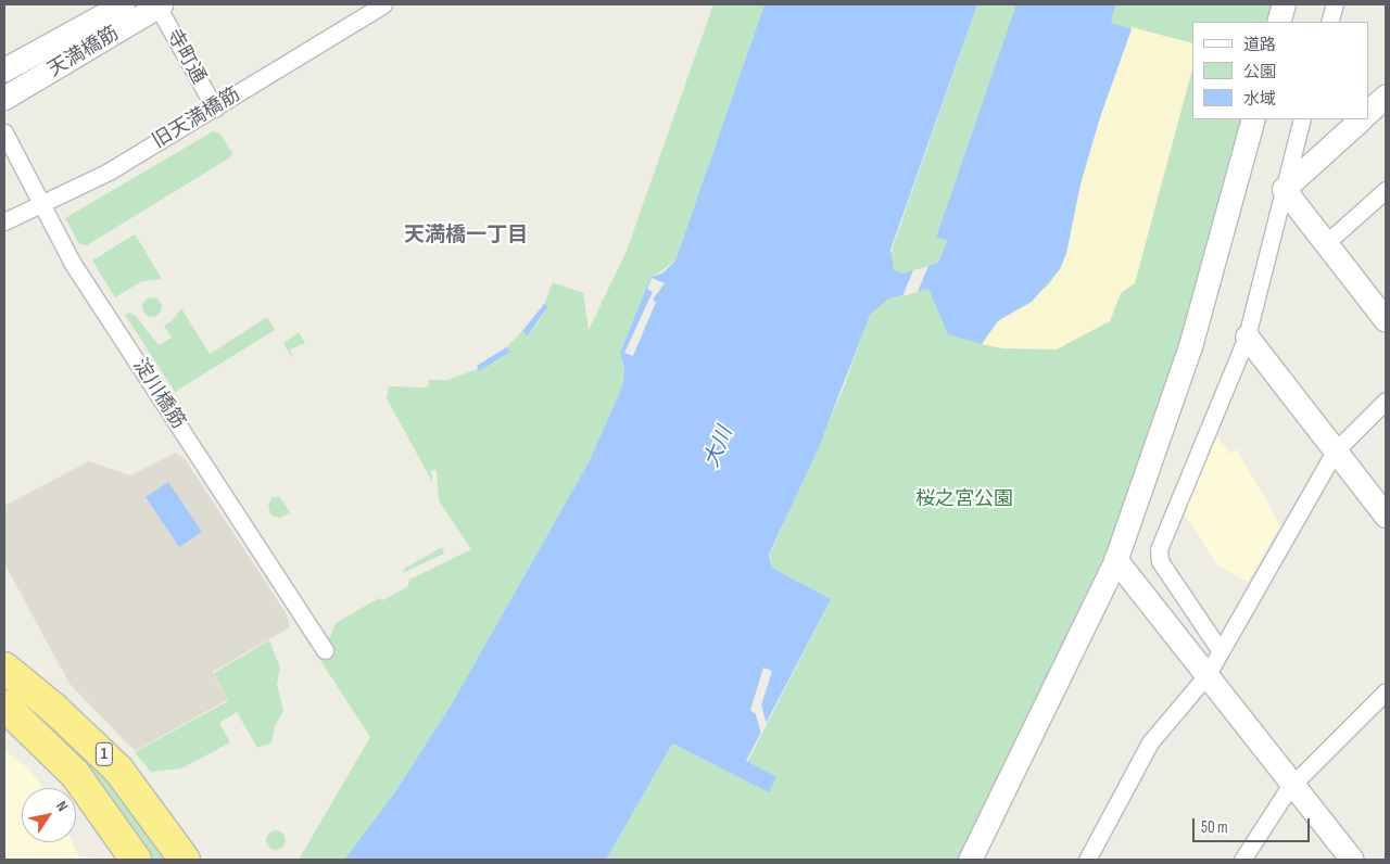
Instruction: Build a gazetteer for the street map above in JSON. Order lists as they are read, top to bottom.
{
  "streets": {
    "highway": ["1"],
    "street": [
      "天満橋筋",
      "寺町通",
      "旧天満橋筋",
      "淀川橋筋"
    ]
  },
  "crossings": [
    ["天満橋筋", "寺町通"],
    ["寺町通", "旧天満橋筋"],
    ["旧天満橋筋", "淀川橋筋"]
  ],
  "districts": ["天満橋一丁目"],
  "water": ["大川"],
  "parks": ["桜之宮公園"],
  "legend": ["道路", "公園", "水域"],
  "scale_bar": "50 m",
  "north": "top right"
}
